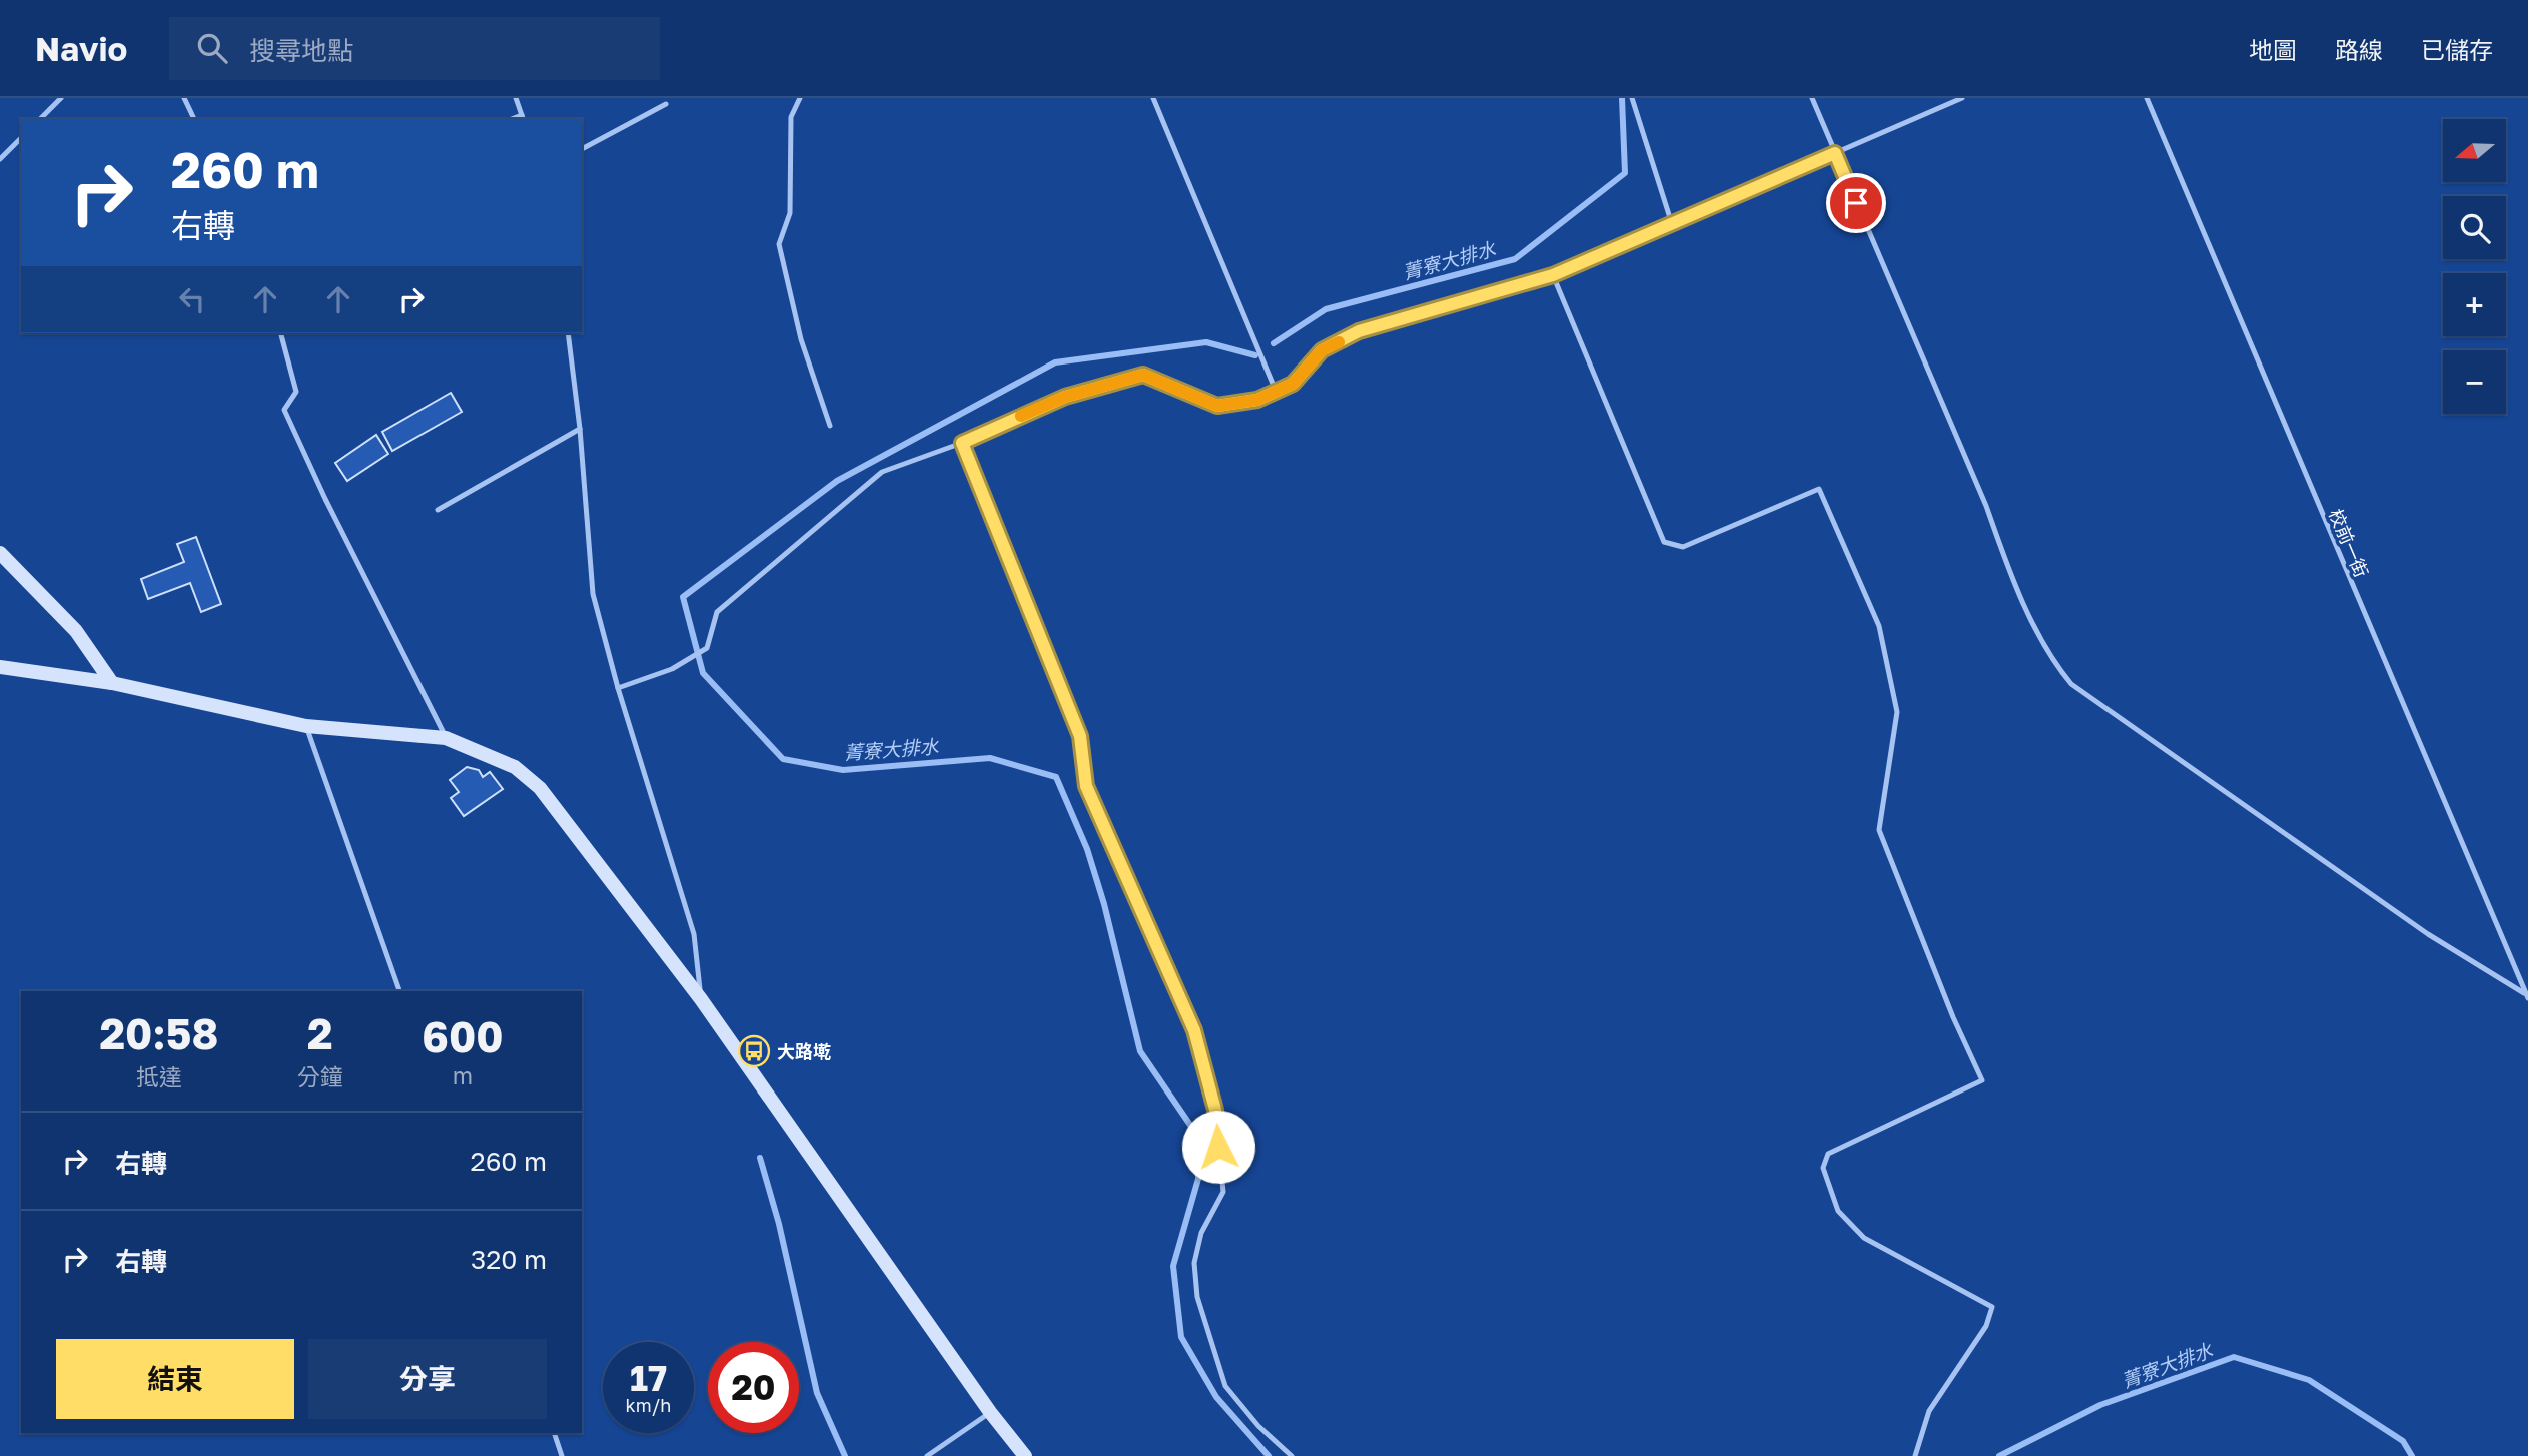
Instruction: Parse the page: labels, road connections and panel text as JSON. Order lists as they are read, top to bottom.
{
  "streets": {
    "lane": ["校前一街"]
  },
  "water": ["菁寮大排水"],
  "places": {
    "bus stop": ["大路墘"]
  },
  "north": "left",
  "page": {
    "header": "Navio",
    "search": "搜尋地點",
    "nav": ["地圖", "路線", "已儲存"],
    "map_buttons": ["+", "−"],
    "turn": ["260 m", "右轉"],
    "eta": [
      "20:58",
      "抵達",
      "2",
      "分鐘",
      "600",
      "m"
    ],
    "list": [
      {
        "name": "右轉",
        "value": "260 m"
      },
      {
        "name": "右轉",
        "value": "320 m"
      }
    ],
    "buttons": ["結束", "分享"],
    "speed": "17 km/h",
    "limit": "20"
  }
}
